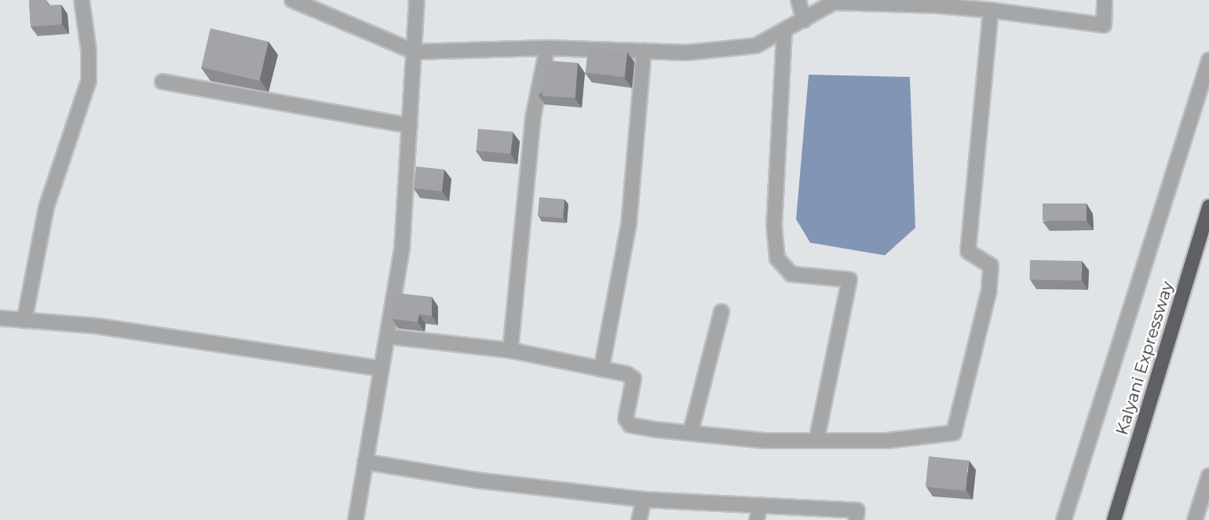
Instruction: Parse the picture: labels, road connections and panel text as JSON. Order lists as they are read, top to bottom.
{
  "streets": {
    "highway": ["Kalyani Expressway"]
  }
}
